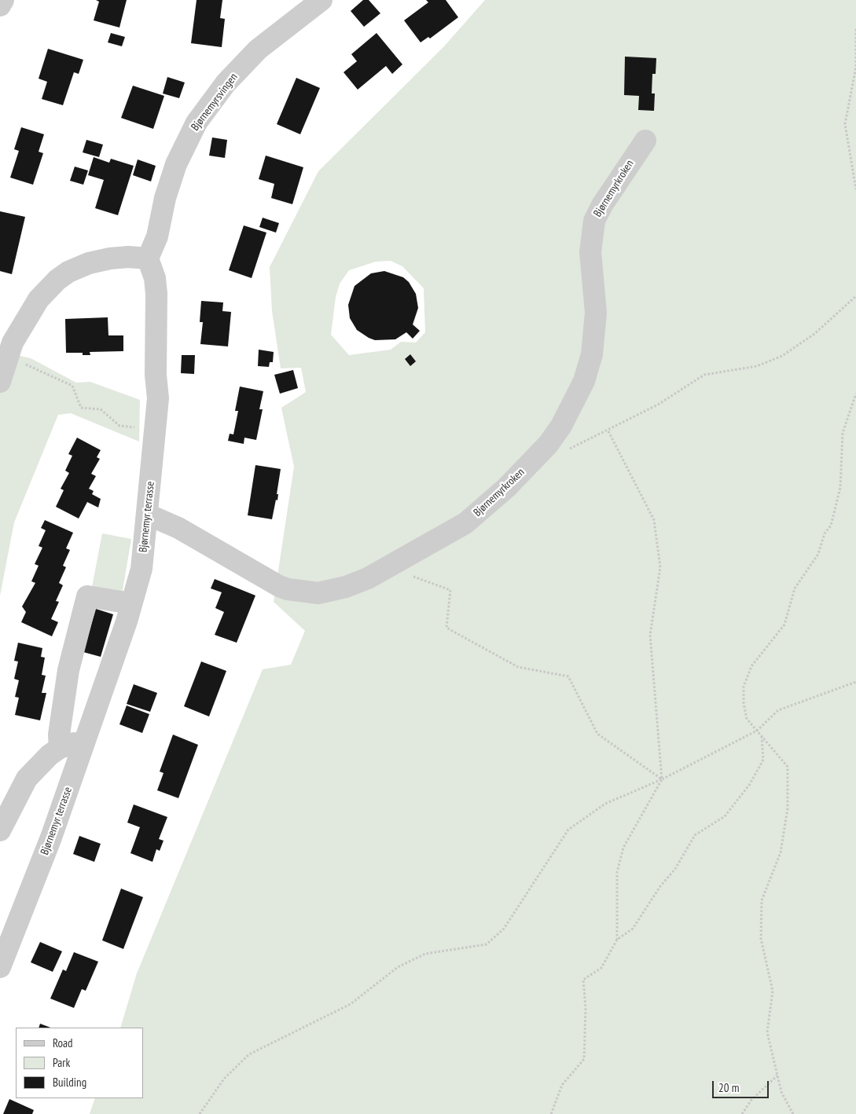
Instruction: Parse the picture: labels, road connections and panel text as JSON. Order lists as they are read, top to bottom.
{
  "streets": {
    "street": ["Bjørnemyrsvingen", "Bjørnemyrkroken", "Bjørnemyr terrasse"]
  },
  "crossings": [
    ["Bjørnemyrsvingen", "Bjørnemyr terrasse"],
    ["Bjørnemyrkroken", "Bjørnemyr terrasse"]
  ],
  "legend": ["Road", "Park", "Building"],
  "scale_bar": "20 m"
}
